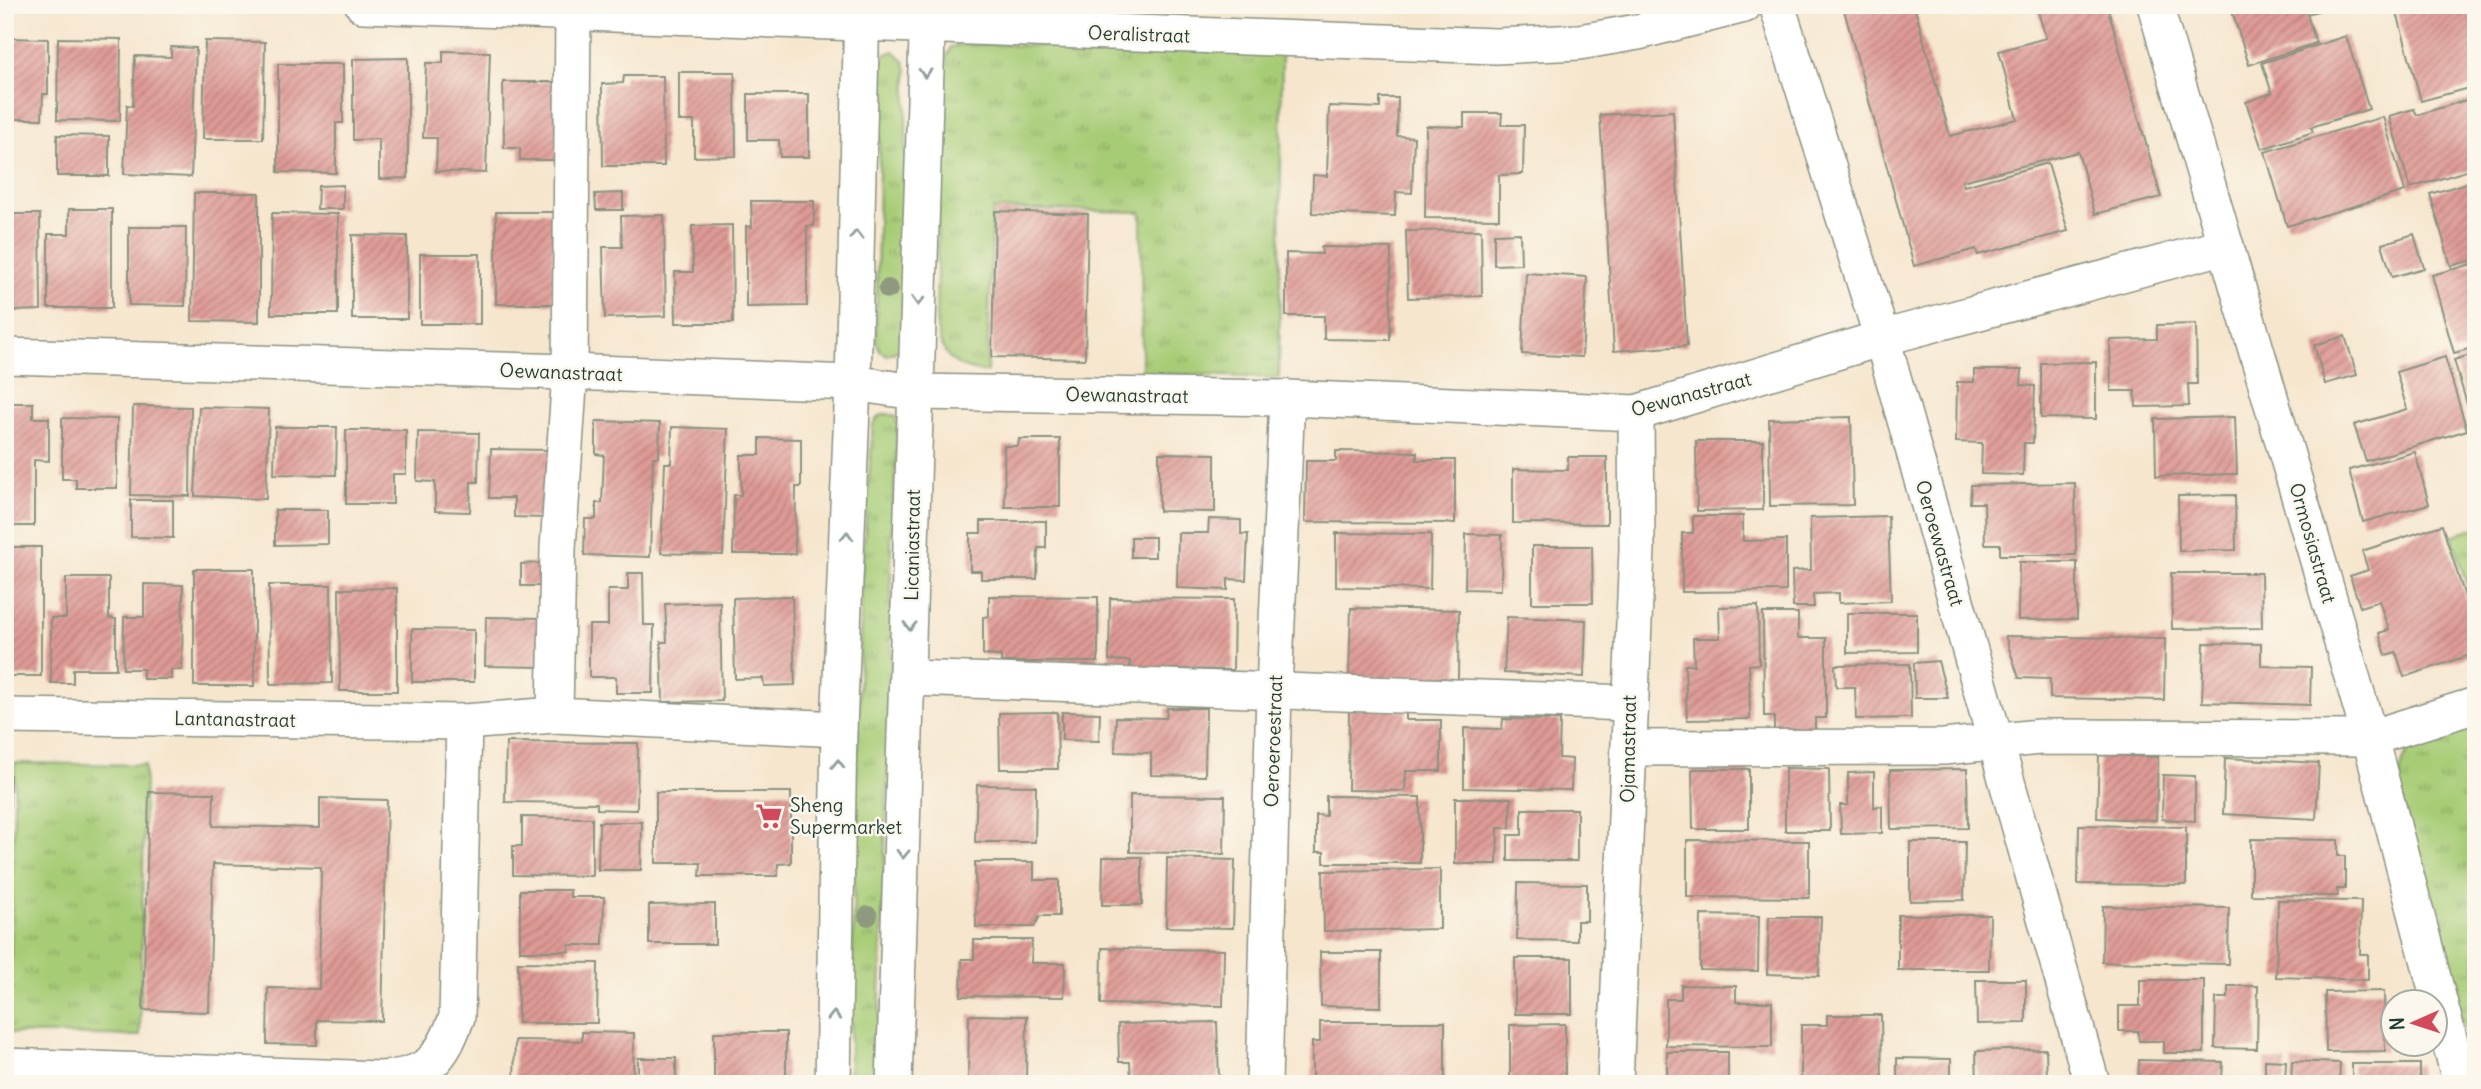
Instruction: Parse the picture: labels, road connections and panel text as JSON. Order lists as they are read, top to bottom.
{
  "streets": {
    "street": [
      "Oeralistraat",
      "Oewanastraat",
      "Oeroewastraat",
      "Ormosiastraat",
      "Licaniastraat",
      "Lantanastraat",
      "Oeroeroestraat",
      "Ojamastraat"
    ]
  },
  "crossings": [
    ["Oeralistraat", "Licaniastraat"],
    ["Oewanastraat", "Oeroewastraat"],
    ["Oewanastraat", "Ormosiastraat"],
    ["Oewanastraat", "Licaniastraat"],
    ["Oewanastraat", "Oeroeroestraat"],
    ["Oewanastraat", "Ojamastraat"]
  ],
  "places": {
    "supermarket": ["Sheng Supermarket"]
  },
  "north": "left"
}
